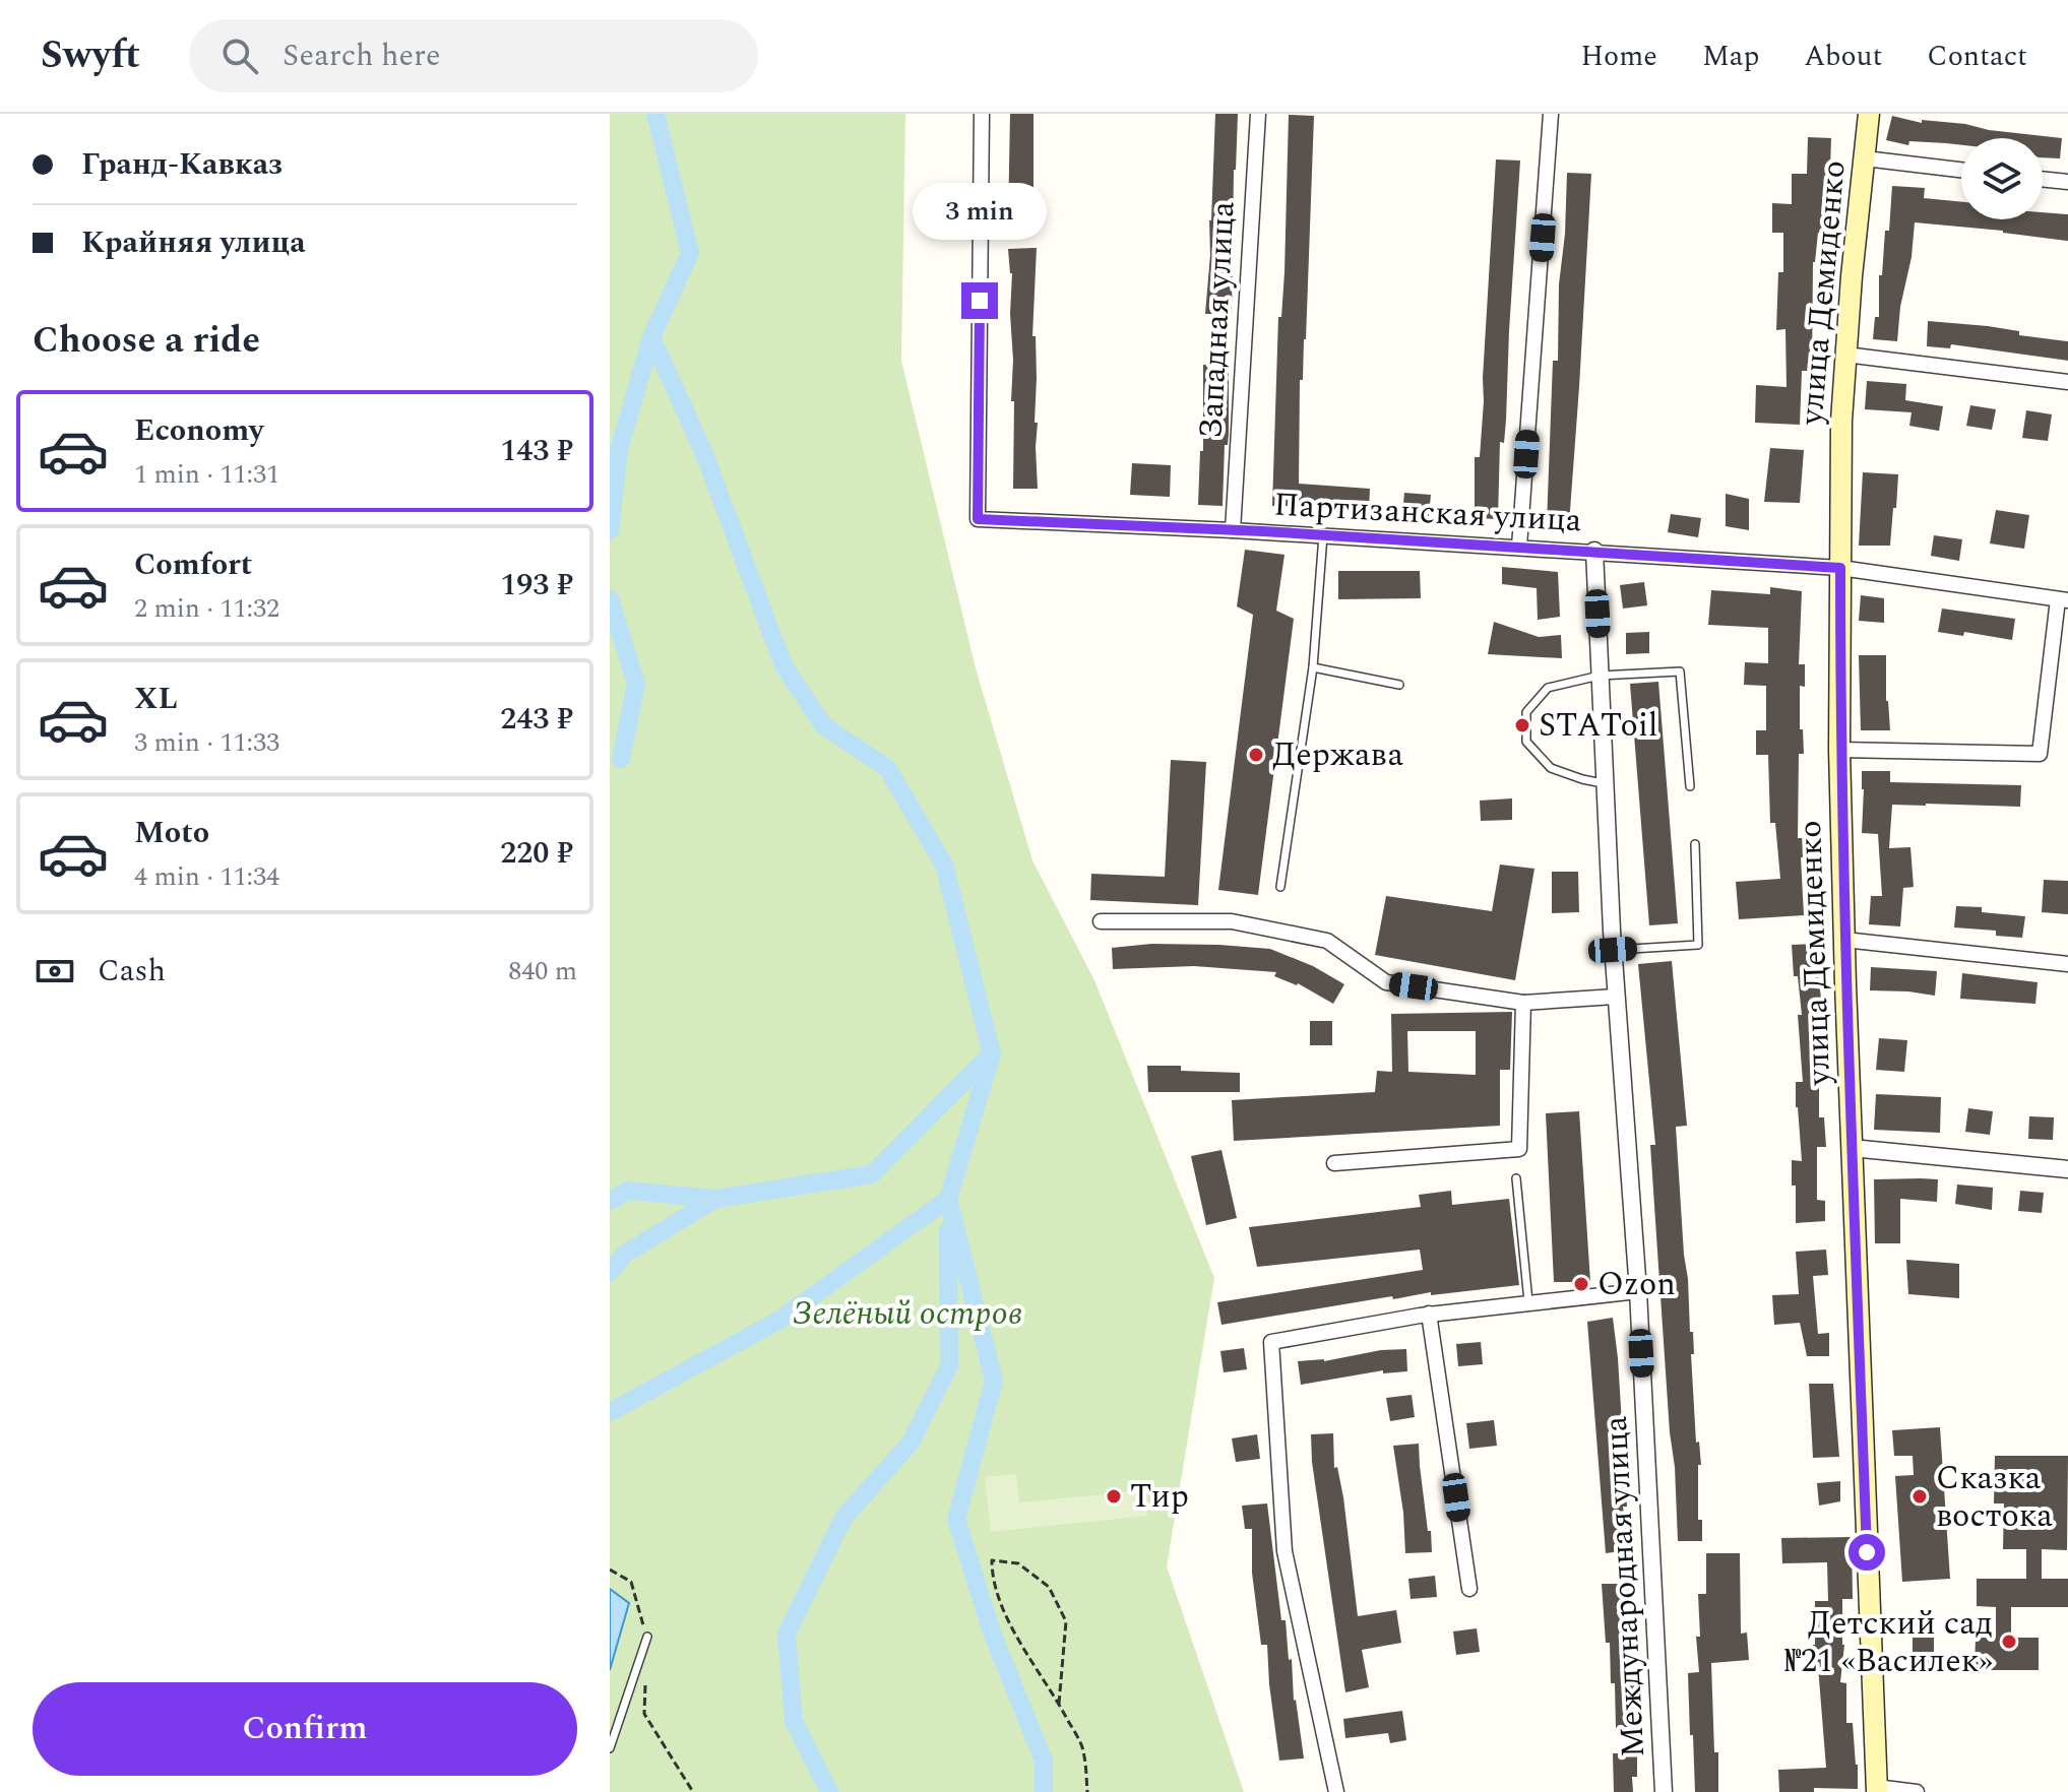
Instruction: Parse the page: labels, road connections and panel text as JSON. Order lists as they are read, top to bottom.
{
  "streets": {
    "main road": ["улица Демиденко"],
    "street": ["Западная улица", "Партизанская улица", "Международная улица"]
  },
  "crossings": [
    ["улица Демиденко", "Партизанская улица"],
    ["Западная улица", "Партизанская улица"],
    ["Партизанская улица", "Международная улица"]
  ],
  "parks": ["Зелёный остров"],
  "places": [
    "STAToil",
    "Держава",
    "Ozon",
    "Тир",
    "Сказка востока",
    "Детский сад №21 «Василек»"
  ],
  "page": {
    "header": "Swyft",
    "search": "Search here",
    "nav": [
      "Home",
      "Map",
      "About",
      "Contact"
    ],
    "banner": ["Гранд-Кавказ", "Крайняя улица"],
    "bubble": "3 min",
    "heading": "Choose a ride",
    "list": [
      {
        "name": "Economy",
        "note": "1 min · 11:31",
        "value": "143 ₽"
      },
      {
        "name": "Comfort",
        "note": "2 min · 11:32",
        "value": "193 ₽"
      },
      {
        "name": "XL",
        "note": "3 min · 11:33",
        "value": "243 ₽"
      },
      {
        "name": "Moto",
        "note": "4 min · 11:34",
        "value": "220 ₽"
      }
    ],
    "pay": ["Cash", "840 m"],
    "buttons": "Confirm"
  }
}
